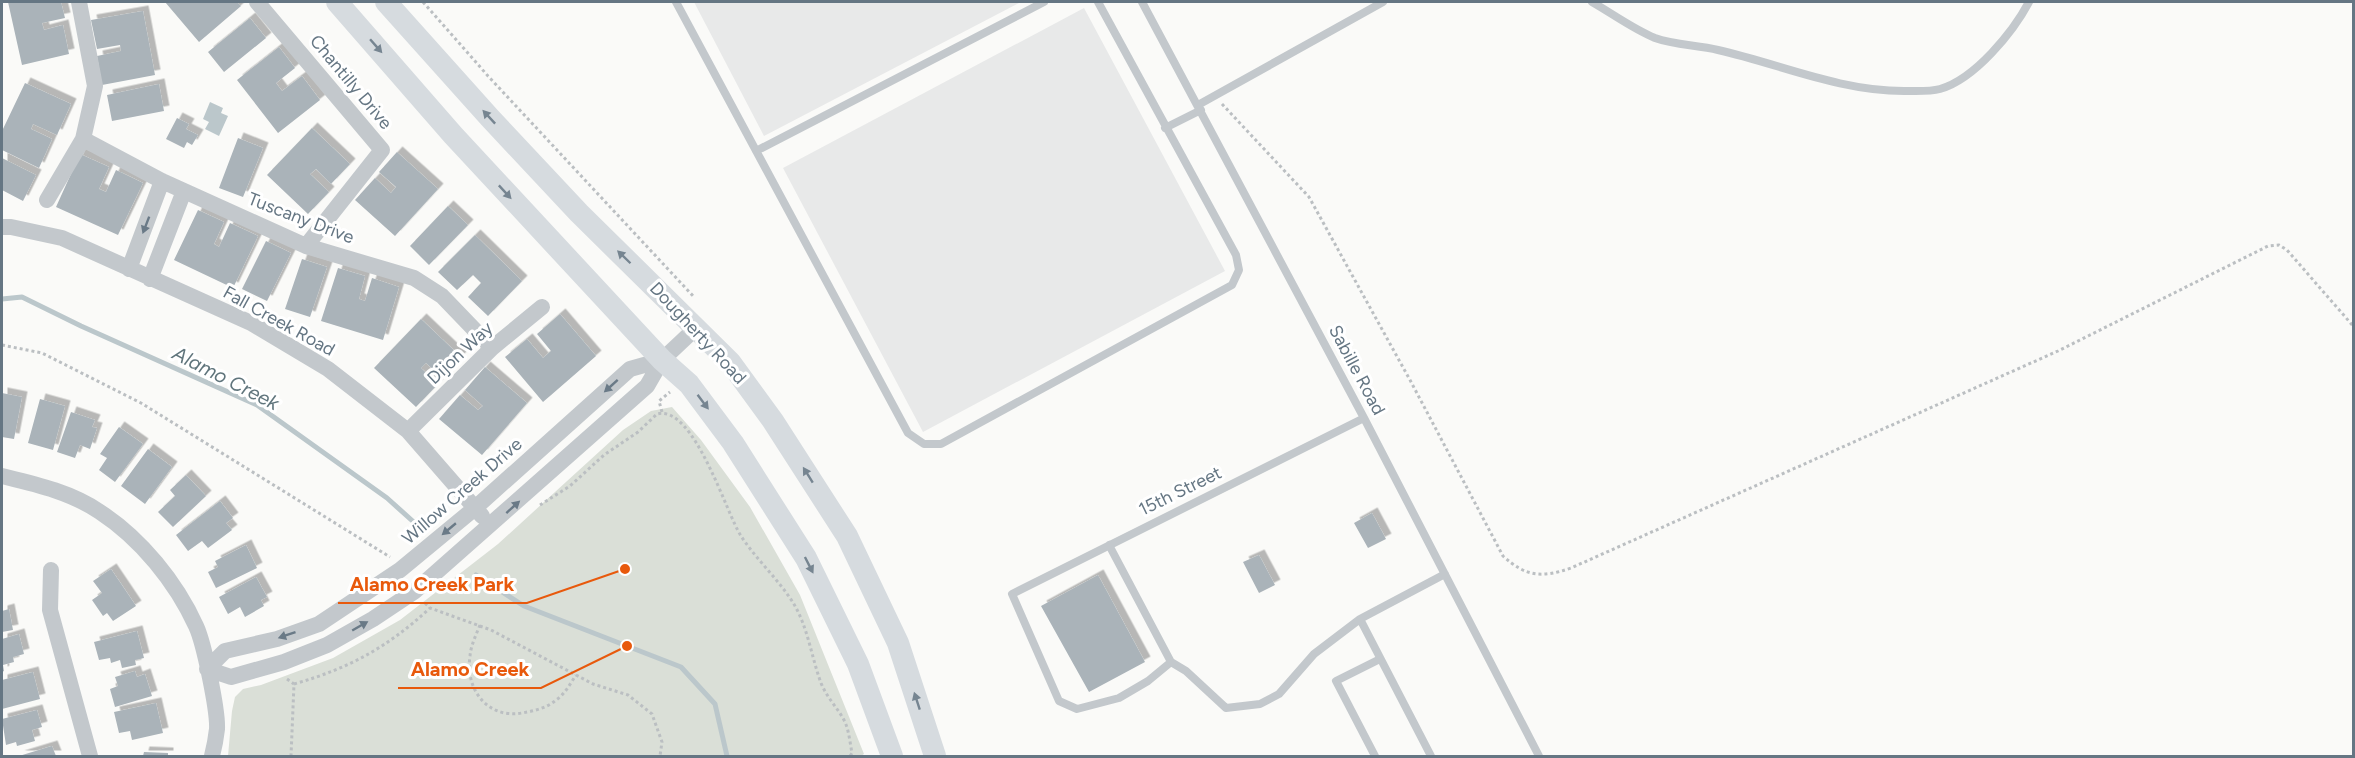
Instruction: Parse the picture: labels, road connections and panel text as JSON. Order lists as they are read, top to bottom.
{
  "streets": {
    "main road": ["Dougherty Road"],
    "street": [
      "Chantilly Drive",
      "Tuscany Drive",
      "Fall Creek Road",
      "Dijon Way",
      "Willow Creek Drive"
    ],
    "lane": ["Sabille Road", "15th Street"]
  },
  "crossings": [
    ["Chantilly Drive", "Tuscany Drive"],
    ["Tuscany Drive", "Dijon Way"],
    ["Fall Creek Road", "Dijon Way"],
    ["Fall Creek Road", "Willow Creek Drive"],
    ["Dougherty Road", "Willow Creek Drive"],
    ["Sabille Road", "15th Street"]
  ],
  "water": ["Alamo Creek"],
  "places": ["Alamo Creek Park", "Alamo Creek"]
}
